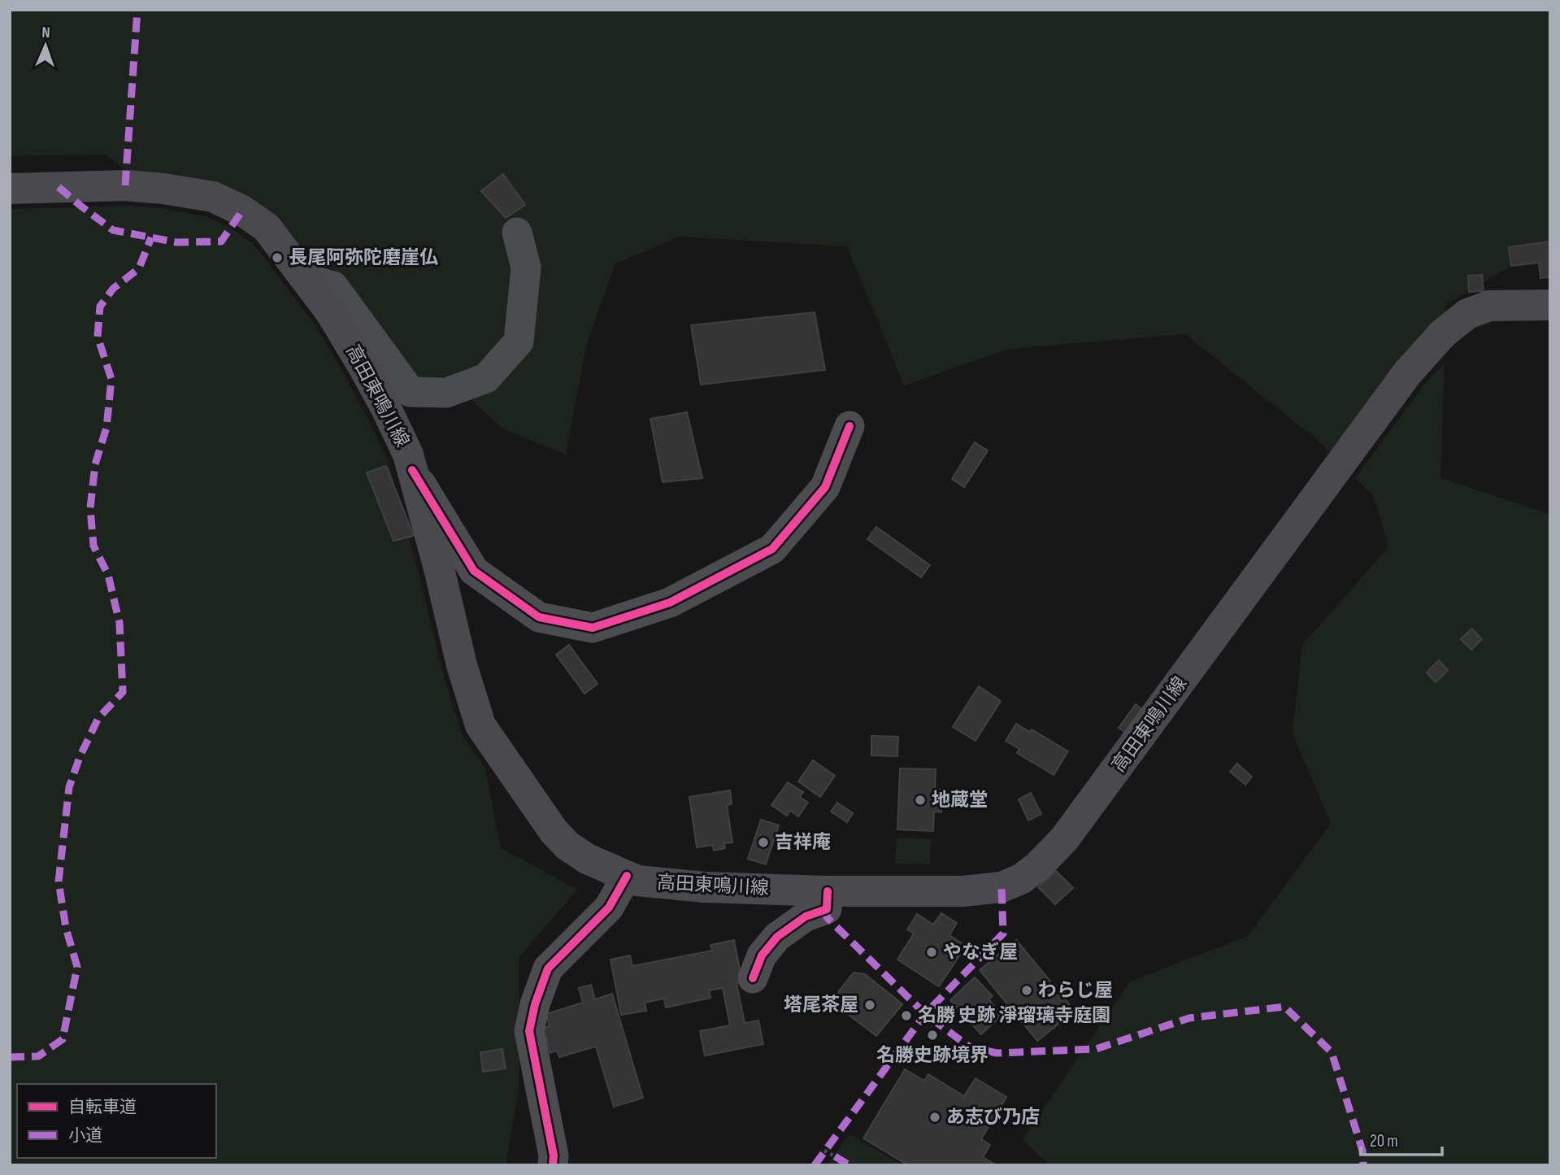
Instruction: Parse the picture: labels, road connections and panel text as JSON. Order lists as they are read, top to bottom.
{
  "streets": {
    "main road": ["高田東鳴川線"]
  },
  "places": [
    "長尾阿弥陀磨崖仏",
    "地蔵堂",
    "吉祥庵",
    "やなぎ屋",
    "わらじ屋",
    "塔尾茶屋",
    "名勝 史跡 淨瑠璃寺庭園",
    "名勝史跡境界",
    "あ志び乃店"
  ],
  "legend": ["自転車道", "小道"],
  "scale_bar": "20 m",
  "north": "top"
}
